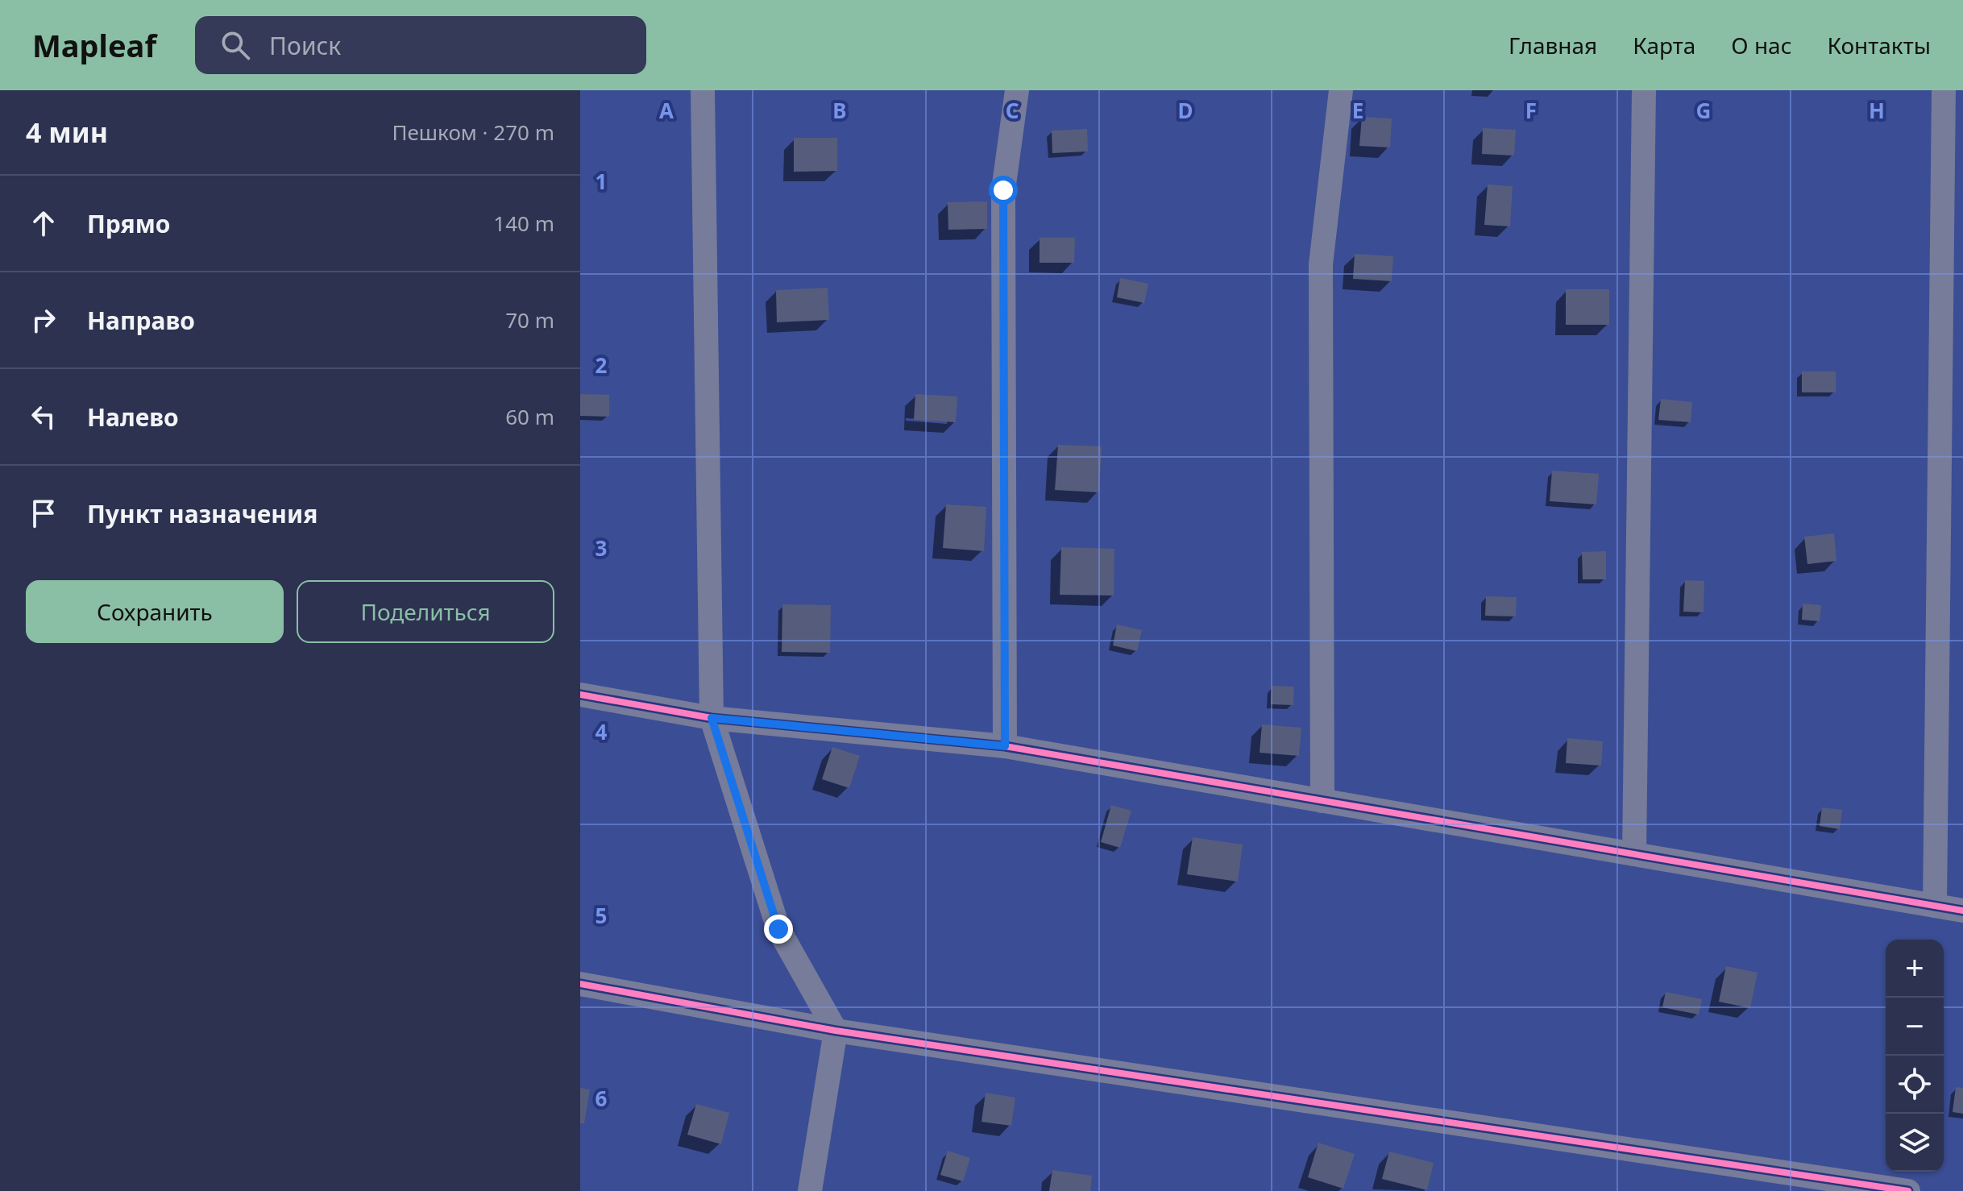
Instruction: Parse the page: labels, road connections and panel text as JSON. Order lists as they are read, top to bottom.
{
  "page": {
    "header": "Mapleaf",
    "search": "Поиск",
    "nav": [
      "Главная",
      "Карта",
      "О нас",
      "Контакты"
    ],
    "heading": ["4 мин", "Пешком · 270 m"],
    "list": [
      ["Прямо", "140 m"],
      ["Направо", "70 m"],
      ["Налево", "60 m"],
      "Пункт назначения"
    ],
    "buttons": ["Сохранить", "Поделиться"],
    "map_buttons": ["+", "−"]
  },
  "grid": {
    "columns": [
      "A",
      "B",
      "C",
      "D",
      "E",
      "F",
      "G",
      "H"
    ],
    "rows": [
      "1",
      "2",
      "3",
      "4",
      "5",
      "6"
    ]
  }
}
